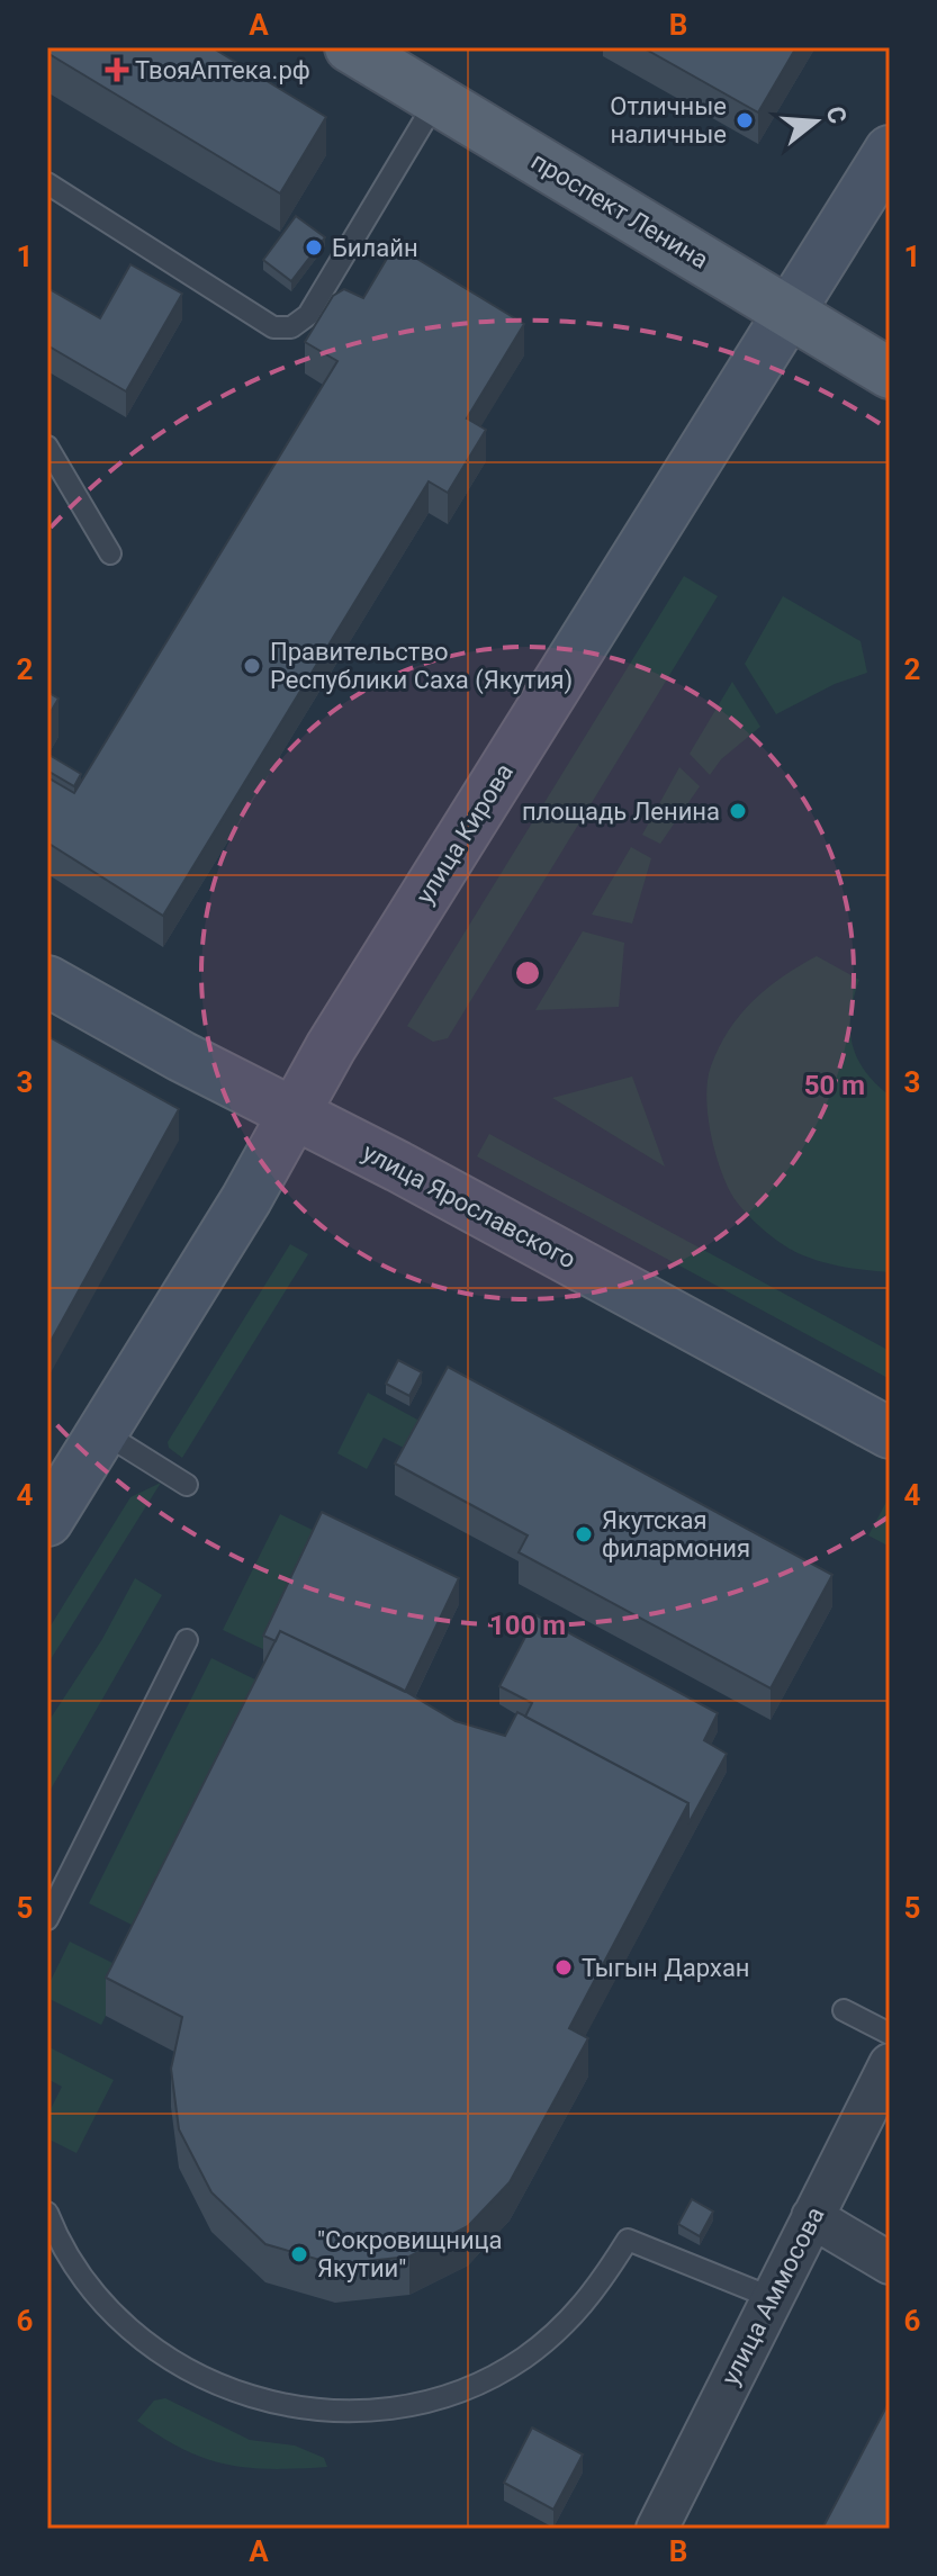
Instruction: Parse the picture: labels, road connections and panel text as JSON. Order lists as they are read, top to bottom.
{
  "streets": {
    "main road": ["проспект Ленина"],
    "street": ["улица Кирова", "улица Ярославского", "улица Аммосова"]
  },
  "crossings": [
    ["проспект Ленина", "улица Кирова"],
    ["улица Кирова", "улица Ярославского"]
  ],
  "places": {
    "health": ["ТвояАптека.рф"],
    "other": [
      "Отличные наличные",
      "Билайн",
      "Правительство Республики Саха (Якутия)",
      "площадь Ленина",
      "Якутская филармония",
      "Тыгын Дархан",
      "\"Сокровищница Якутии\""
    ]
  },
  "north": "right",
  "grid": {
    "columns": ["A", "B"],
    "rows": [
      "1",
      "2",
      "3",
      "4",
      "5",
      "6"
    ]
  },
  "rings": ["50 m", "100 m"]
}
